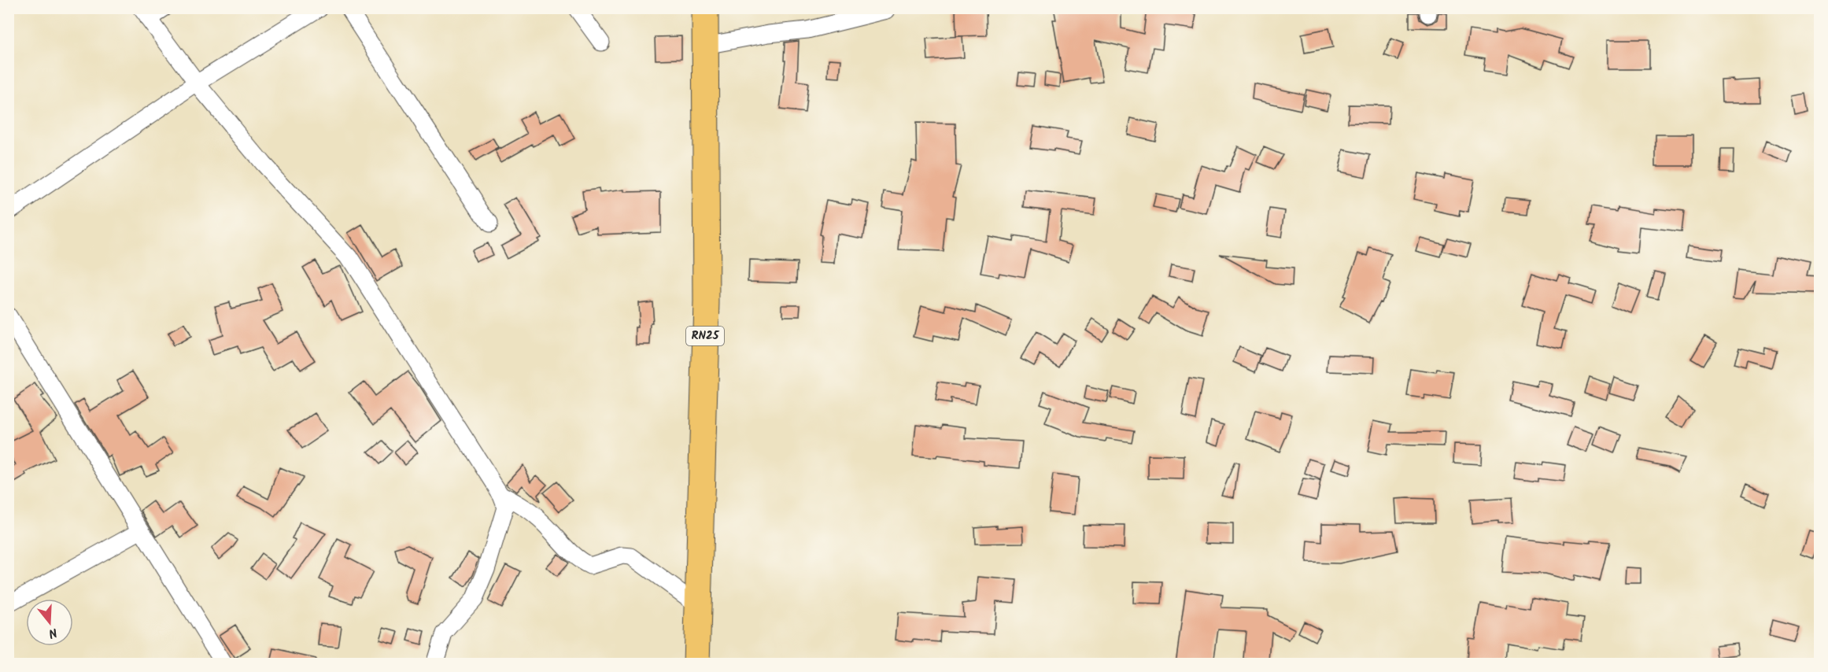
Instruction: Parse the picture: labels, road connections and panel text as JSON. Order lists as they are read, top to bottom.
{
  "streets": {
    "main road": ["RN25"]
  },
  "north": "bottom"
}
